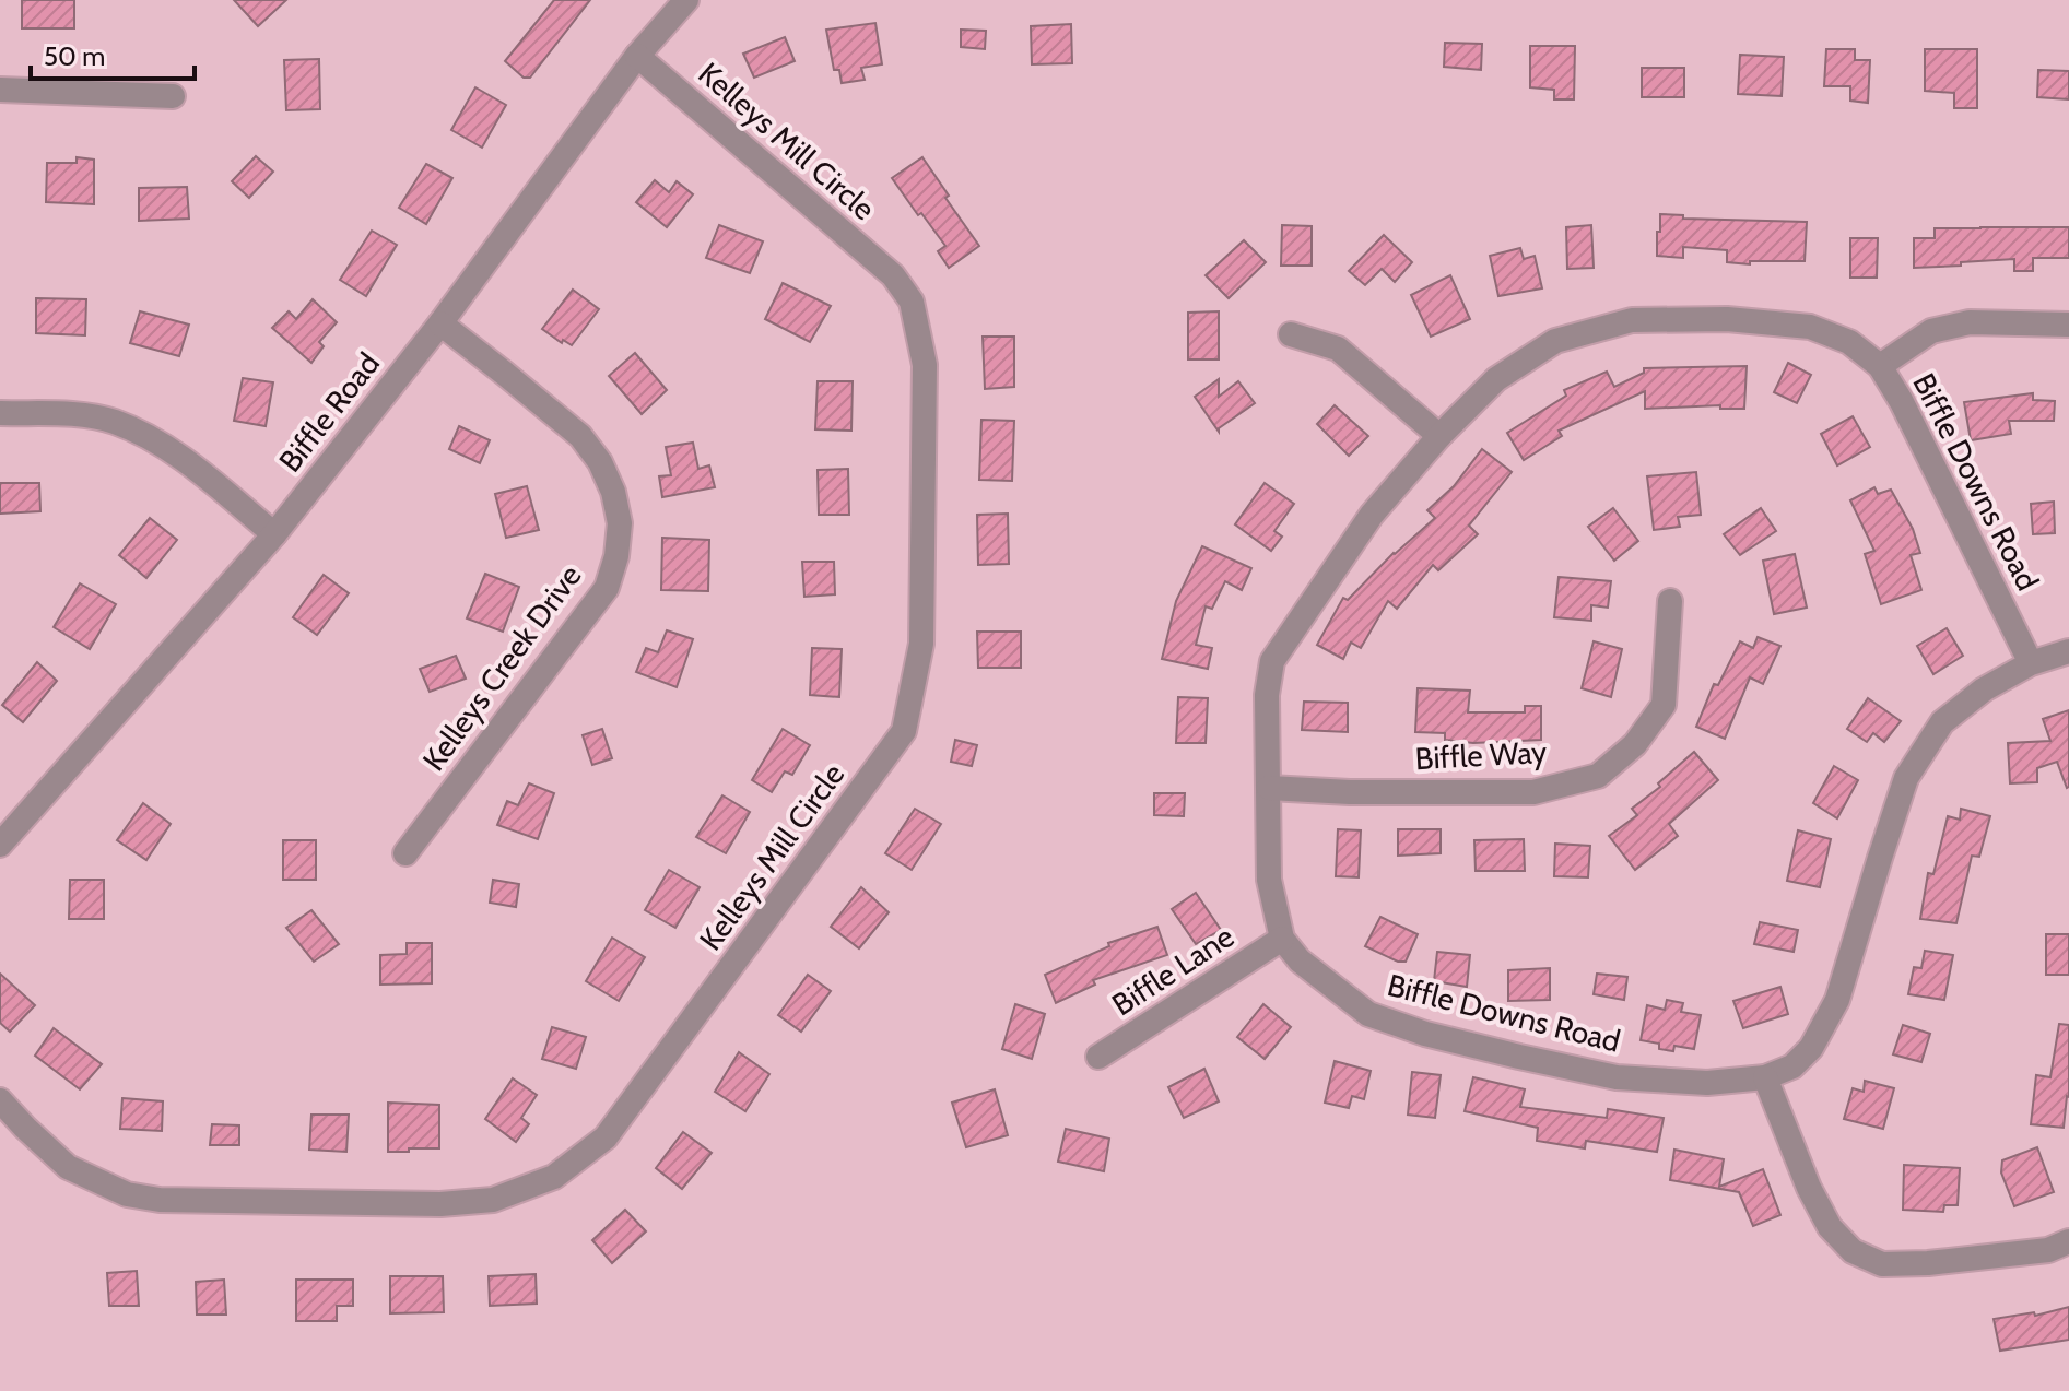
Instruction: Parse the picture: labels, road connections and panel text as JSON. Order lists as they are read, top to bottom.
{
  "streets": {
    "street": [
      "Kelleys Mill Circle",
      "Biffle Road",
      "Biffle Downs Road",
      "Kelleys Creek Drive",
      "Biffle Way",
      "Biffle Lane"
    ]
  },
  "crossings": [
    ["Kelleys Mill Circle", "Biffle Road"],
    ["Biffle Road", "Kelleys Creek Drive"],
    ["Biffle Downs Road", "Biffle Way"],
    ["Biffle Downs Road", "Biffle Lane"]
  ],
  "scale_bar": "50 m"
}
